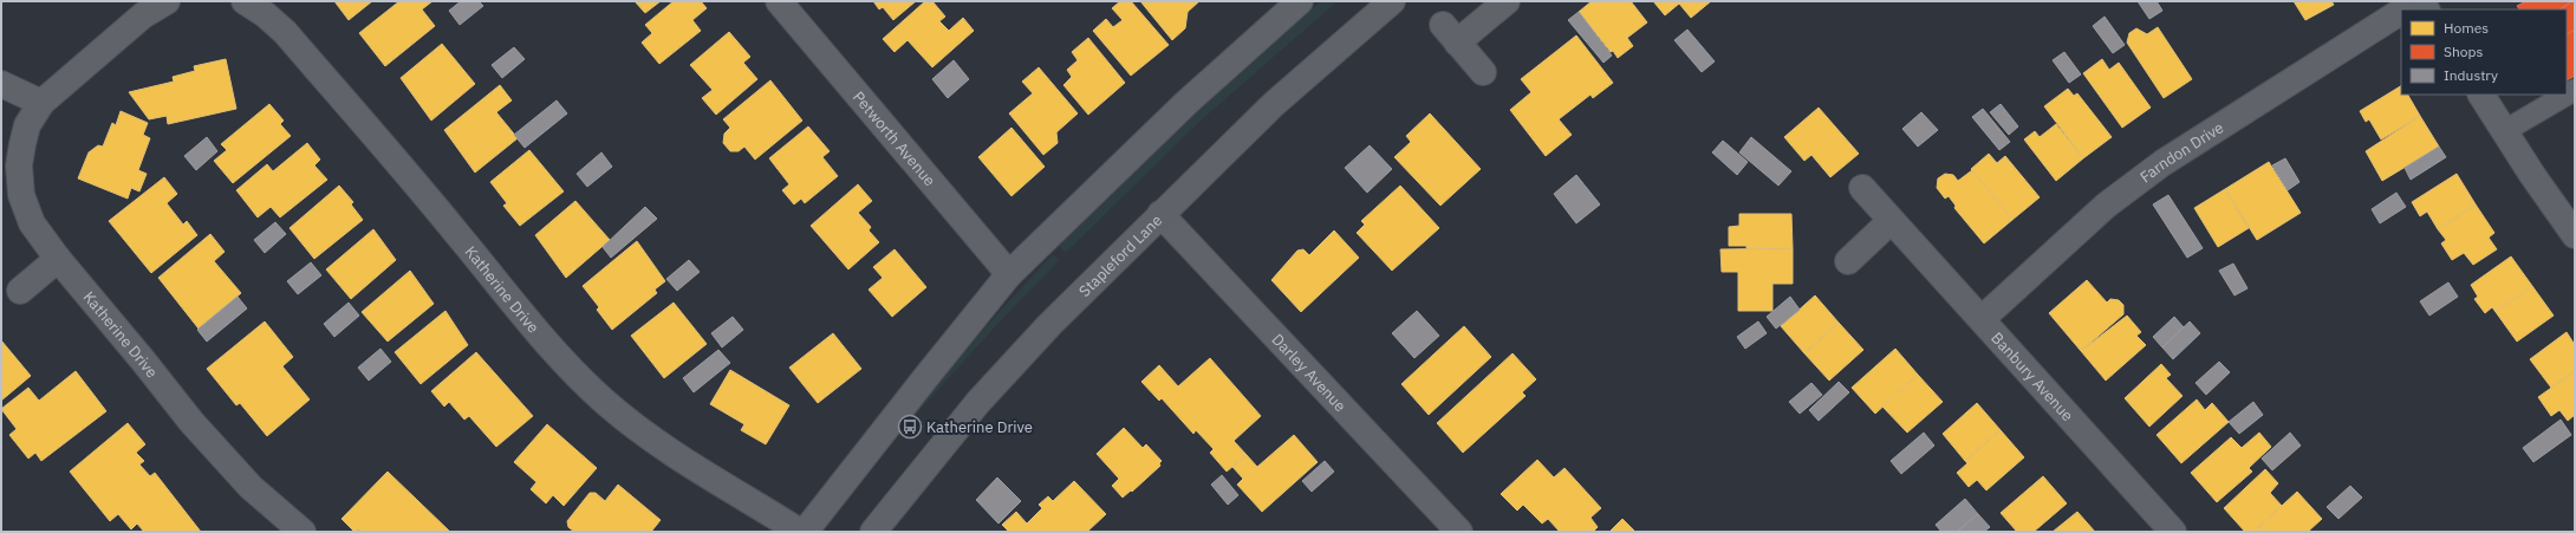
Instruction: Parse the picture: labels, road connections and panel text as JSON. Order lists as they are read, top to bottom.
{
  "streets": {
    "main road": ["Stapleford Lane"],
    "street": [
      "Petworth Avenue",
      "Farndon Drive",
      "Katherine Drive",
      "Darley Avenue",
      "Banbury Avenue"
    ]
  },
  "crossings": [
    ["Farndon Drive", "Banbury Avenue"],
    ["Stapleford Lane", "Darley Avenue"]
  ],
  "places": {
    "bus stop": ["Katherine Drive"]
  },
  "legend": ["Homes", "Shops", "Industry"]
}
